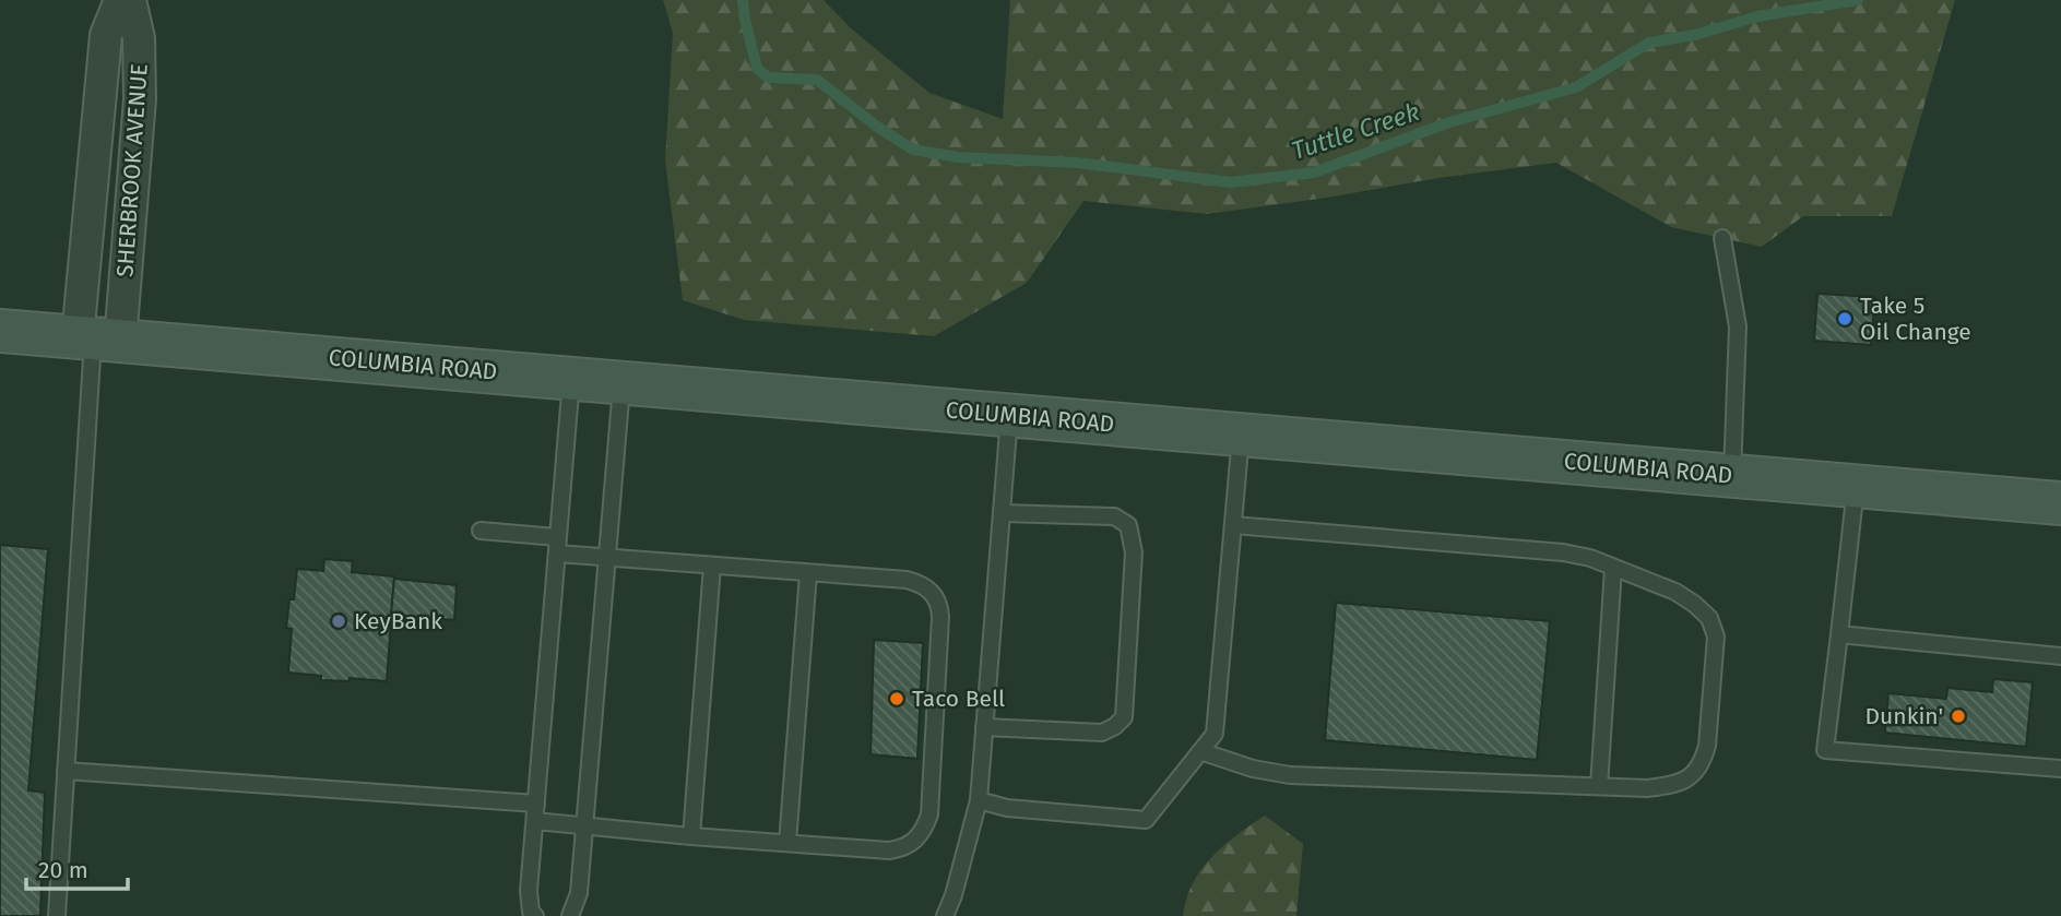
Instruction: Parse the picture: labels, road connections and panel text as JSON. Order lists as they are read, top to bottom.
{
  "streets": {
    "main road": ["COLUMBIA ROAD"],
    "street": ["SHERBROOK AVENUE"]
  },
  "crossings": [
    ["SHERBROOK AVENUE", "COLUMBIA ROAD"]
  ],
  "water": ["Tuttle Creek"],
  "places": [
    "Take 5 Oil Change",
    "KeyBank",
    "Taco Bell",
    "Dunkin'"
  ],
  "scale_bar": "20 m"
}
